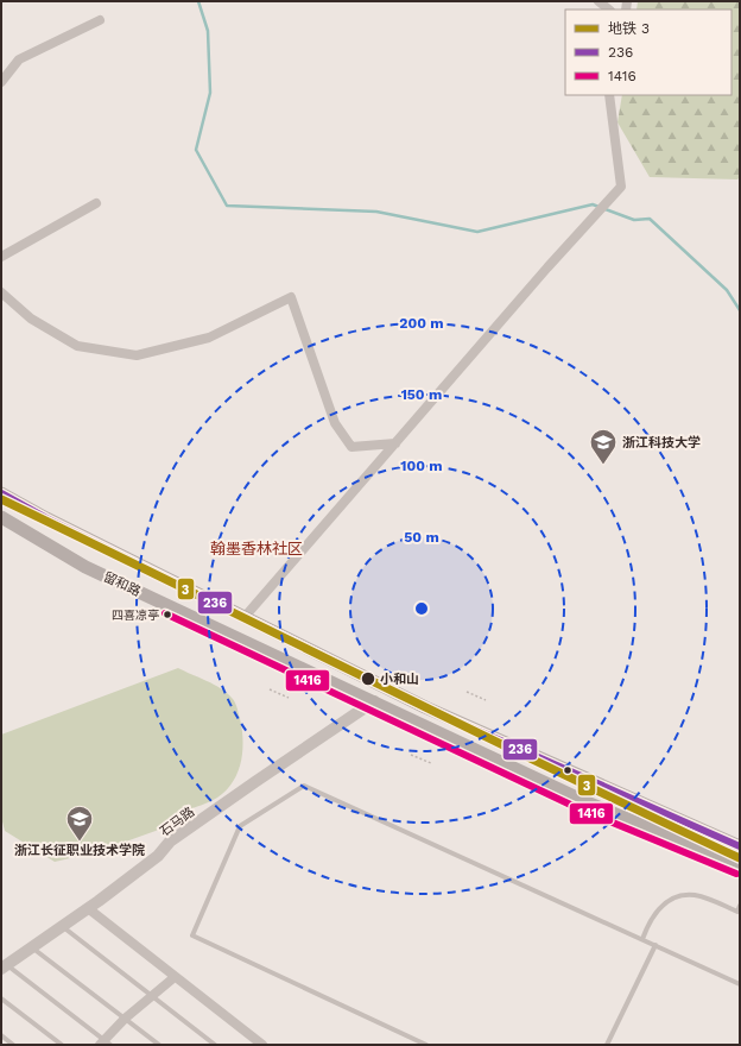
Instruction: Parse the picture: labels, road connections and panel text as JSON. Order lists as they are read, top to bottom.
{
  "streets": {
    "main road": ["留和路"],
    "street": ["石马路"]
  },
  "crossings": [
    ["留和路", "石马路"]
  ],
  "districts": ["翰墨香林社区"],
  "places": {
    "school or university": ["浙江科技大学", "浙江长征职业技术学院"],
    "other": ["四喜凉亭", "小和山"]
  },
  "lines": ["transit line 236", "metro line 3", "transit line 1416"],
  "legend": ["地铁 3", "236", "1416"],
  "rings": [
    "200 m",
    "150 m",
    "100 m",
    "50 m"
  ]
}
